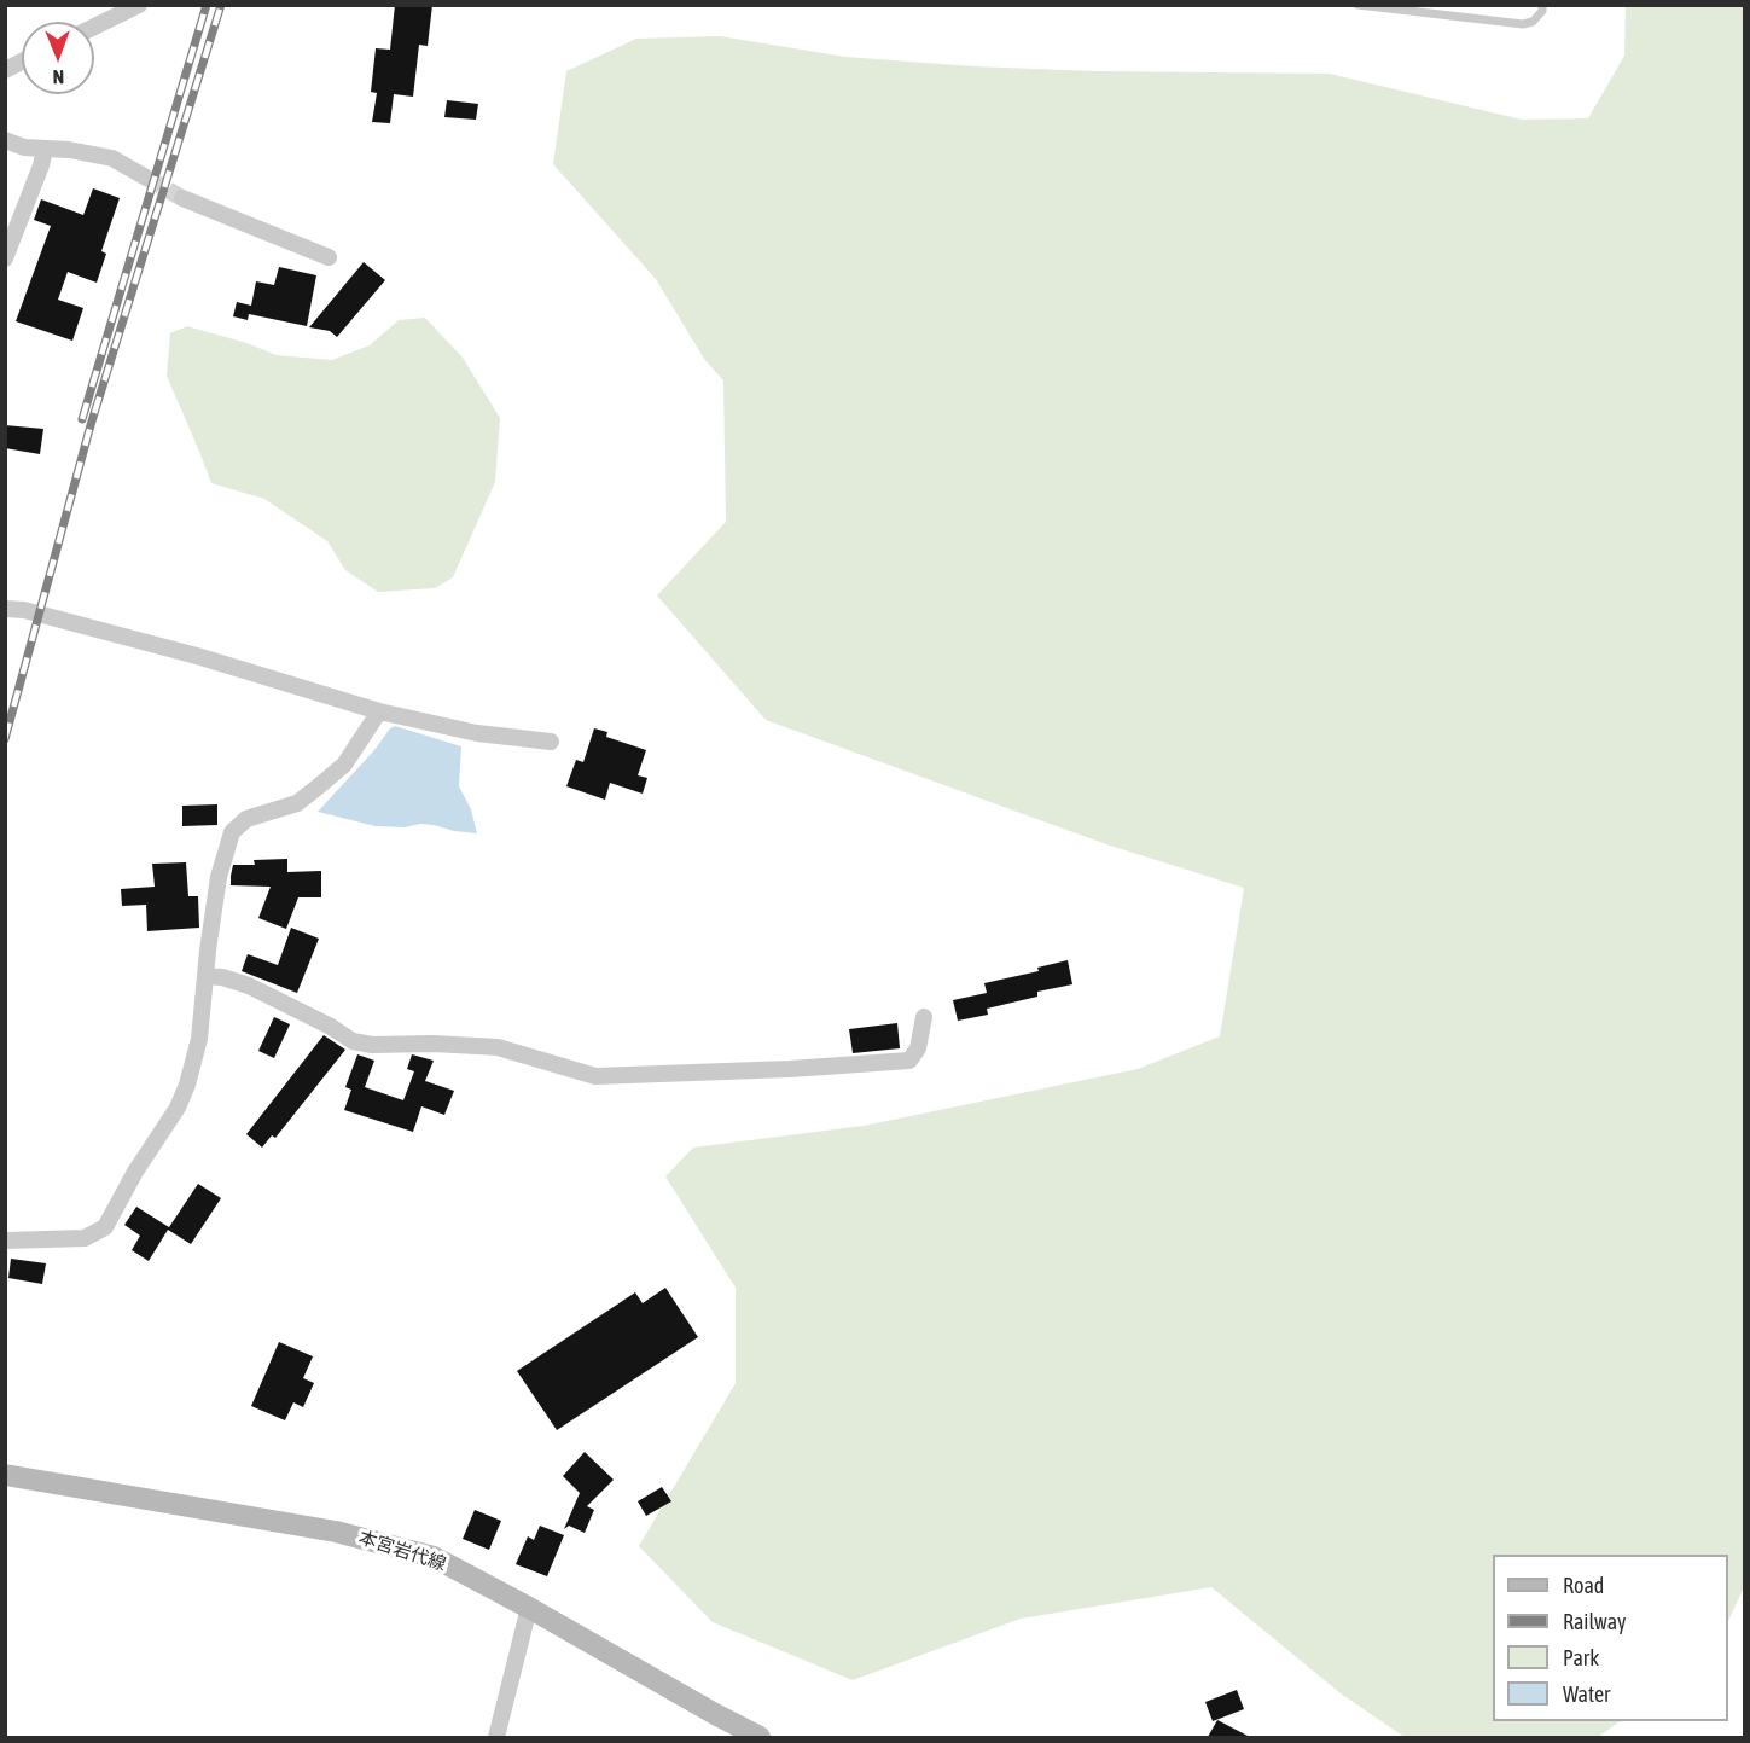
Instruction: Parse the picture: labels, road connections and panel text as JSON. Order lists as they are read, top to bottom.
{
  "streets": {
    "main road": ["本宮岩代線"]
  },
  "legend": [
    "Road",
    "Railway",
    "Park",
    "Water"
  ],
  "north": "bottom"
}
